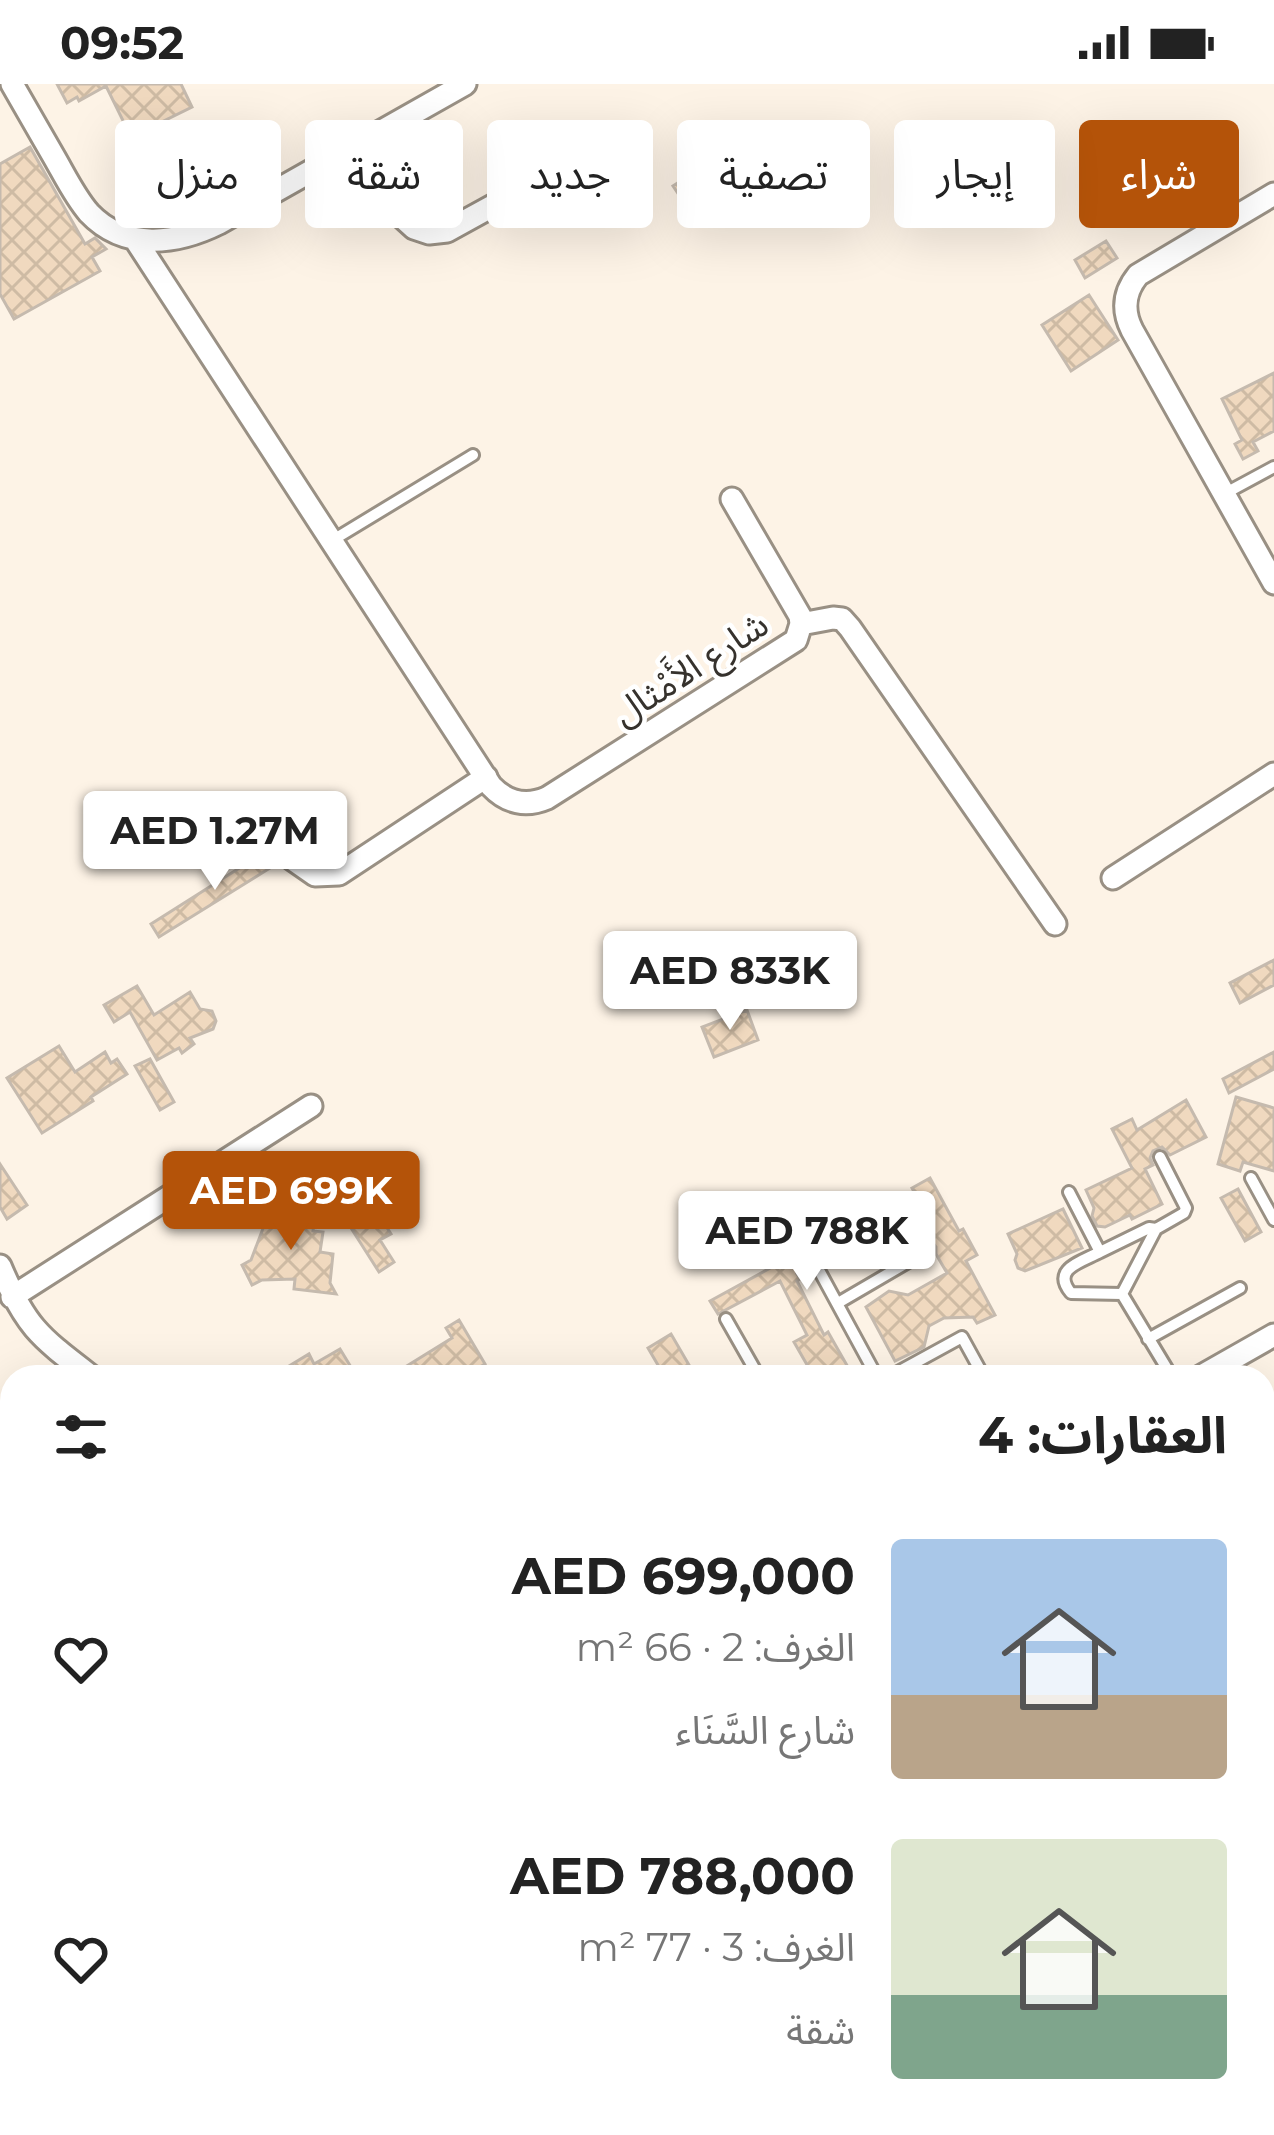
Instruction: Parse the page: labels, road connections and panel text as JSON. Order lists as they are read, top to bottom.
{
  "streets": {
    "street": ["شارع الأَمْثال"]
  },
  "page": {
    "status": "09:52",
    "chip": [
      "شراء",
      "إيجار",
      "تصفية",
      "جديد",
      "شقة",
      "منزل"
    ],
    "price": [
      "AED 1.27M",
      "AED 833K",
      "AED 699K",
      "AED 788K"
    ],
    "heading": "العقارات: 4",
    "list": [
      {
        "name": "AED 699,000",
        "note": "الغرف: 2 · 66 m² · شارع السَّنَاء"
      },
      {
        "name": "AED 788,000",
        "note": "الغرف: 3 · 77 m² · شقة"
      }
    ]
  }
}
